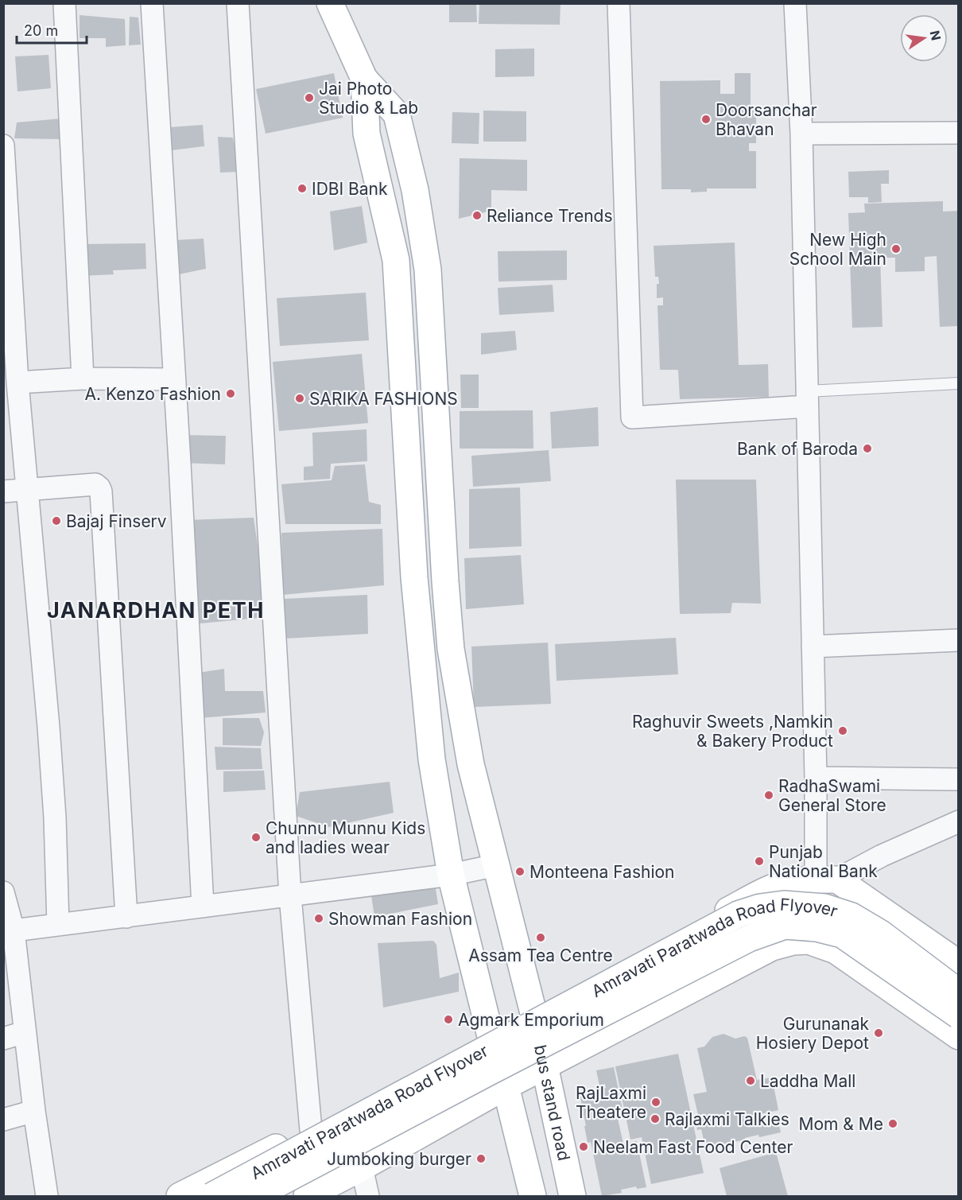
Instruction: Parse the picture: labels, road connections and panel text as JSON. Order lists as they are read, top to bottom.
{
  "streets": {
    "main road": ["Amravati Paratwada Road Flyover", "bus stand road"]
  },
  "districts": ["JANARDHAN PETH"],
  "places": [
    "Jai Photo Studio & Lab",
    "Doorsanchar Bhavan",
    "IDBI Bank",
    "Reliance Trends",
    "New High School Main",
    "A. Kenzo Fashion",
    "SARIKA FASHIONS",
    "Bank of Baroda",
    "Bajaj Finserv",
    "Raghuvir Sweets ,Namkin & Bakery Product",
    "RadhaSwami General Store",
    "Chunnu Munnu Kids and ladies wear",
    "Punjab National Bank",
    "Monteena Fashion",
    "Showman Fashion",
    "Assam Tea Centre",
    "Agmark Emporium",
    "Gurunanak Hosiery Depot",
    "Laddha Mall",
    "RajLaxmi Theatere",
    "Rajlaxmi Talkies",
    "Mom & Me",
    "Neelam Fast Food Center",
    "Jumboking burger"
  ],
  "scale_bar": "20 m",
  "north": "right"
}
